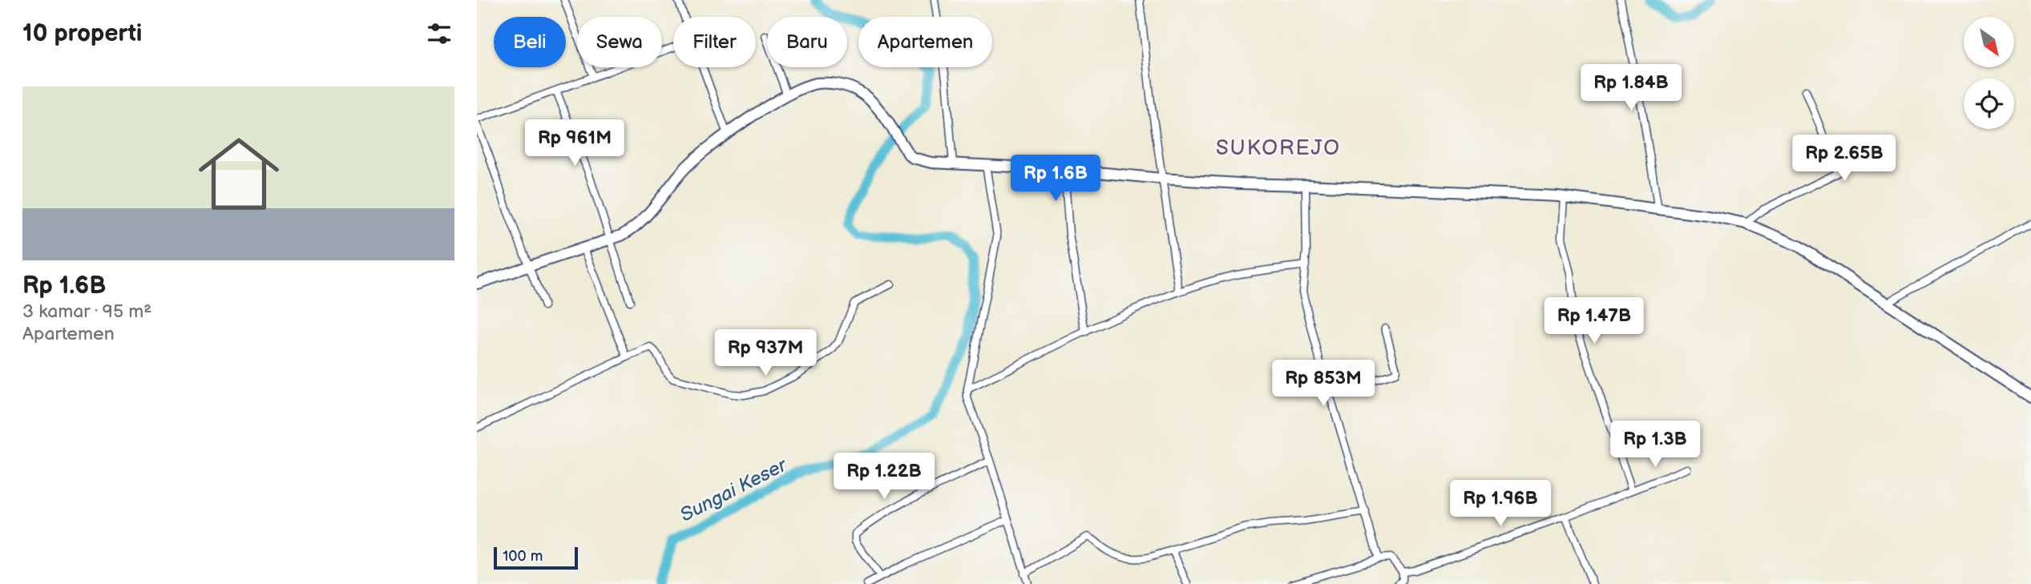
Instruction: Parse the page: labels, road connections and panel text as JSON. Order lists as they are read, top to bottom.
{
  "districts": ["SUKOREJO"],
  "water": ["Sungai Keser"],
  "scale_bar": "100 m",
  "north": "bottom right",
  "page": {
    "heading": "10 properti",
    "chip": [
      "Beli",
      "Sewa",
      "Filter",
      "Baru",
      "Apartemen"
    ],
    "price": [
      "Rp 1.84B",
      "Rp 961M",
      "Rp 2.65B",
      "Rp 1.6B",
      "Rp 1.47B",
      "Rp 937M",
      "Rp 853M",
      "Rp 1.3B",
      "Rp 1.22B",
      "Rp 1.96B"
    ],
    "list": [
      {
        "name": "Rp 1.6B",
        "note": "3 kamar · 95 m² · Apartemen"
      }
    ],
    "scale": "100 m"
  }
}
